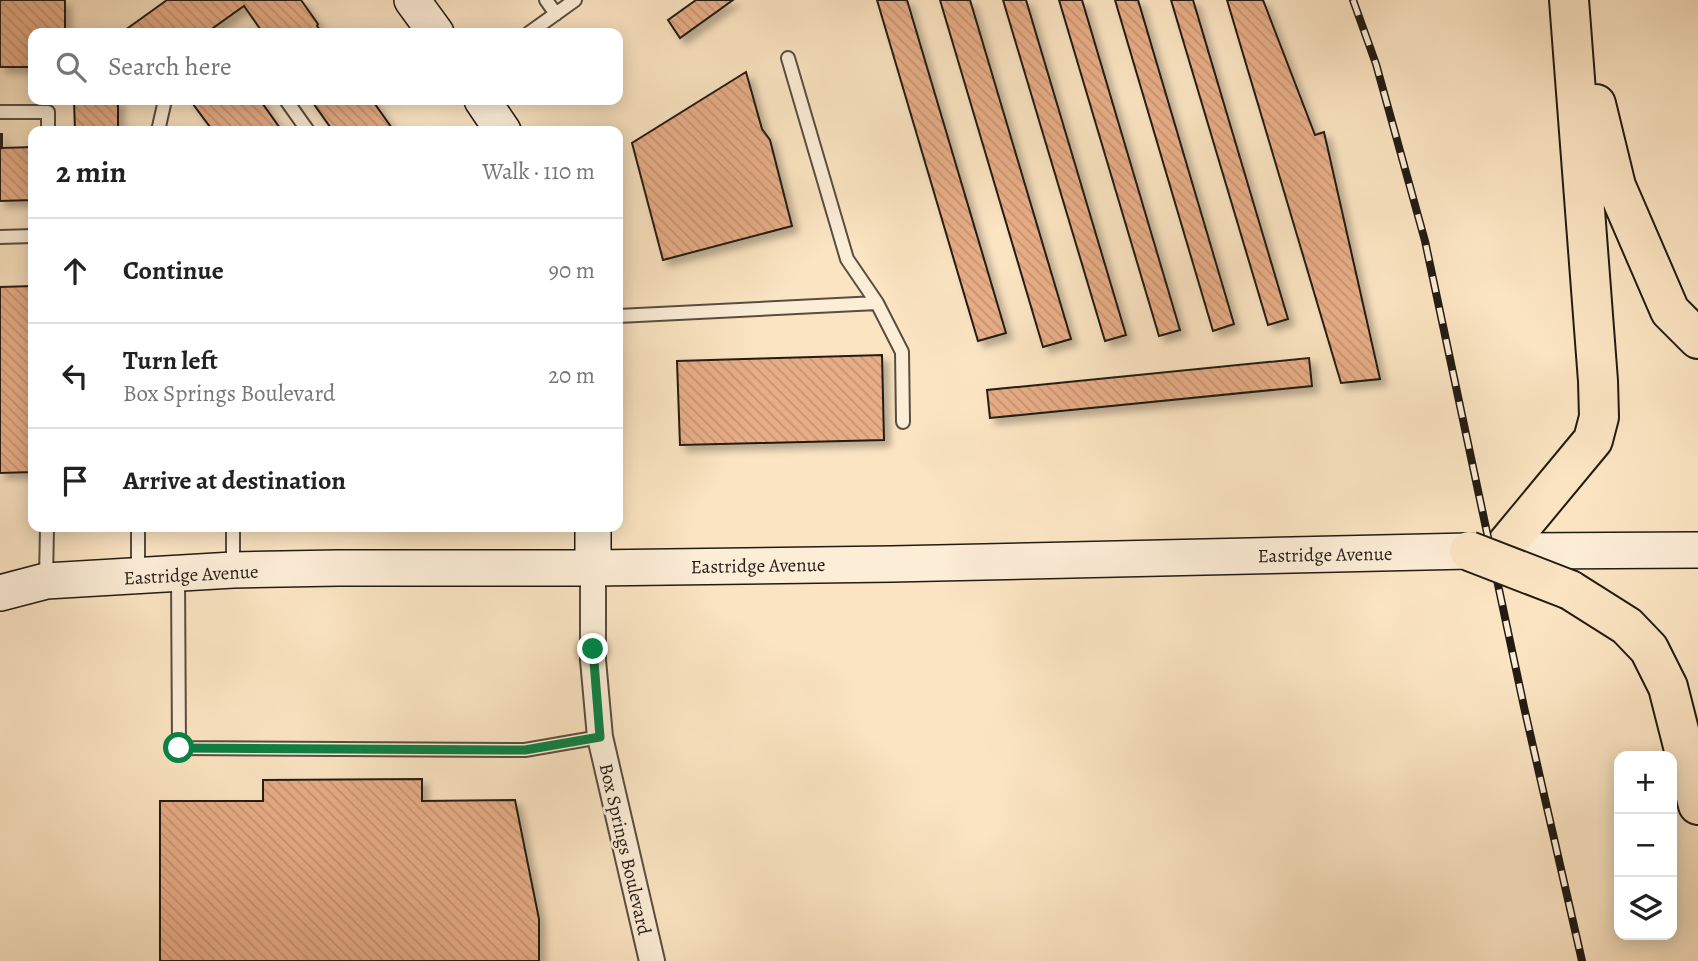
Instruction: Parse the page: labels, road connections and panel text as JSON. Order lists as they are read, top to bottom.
{
  "streets": {
    "main road": ["Eastridge Avenue", "Box Springs Boulevard"]
  },
  "crossings": [
    ["Eastridge Avenue", "Box Springs Boulevard"]
  ],
  "page": {
    "search": "Search here",
    "heading": ["2 min", "Walk · 110 m"],
    "list": [
      ["Continue", "90 m"],
      ["Turn left", "Box Springs Boulevard", "20 m"],
      "Arrive at destination"
    ],
    "map_buttons": ["+", "−"]
  }
}
